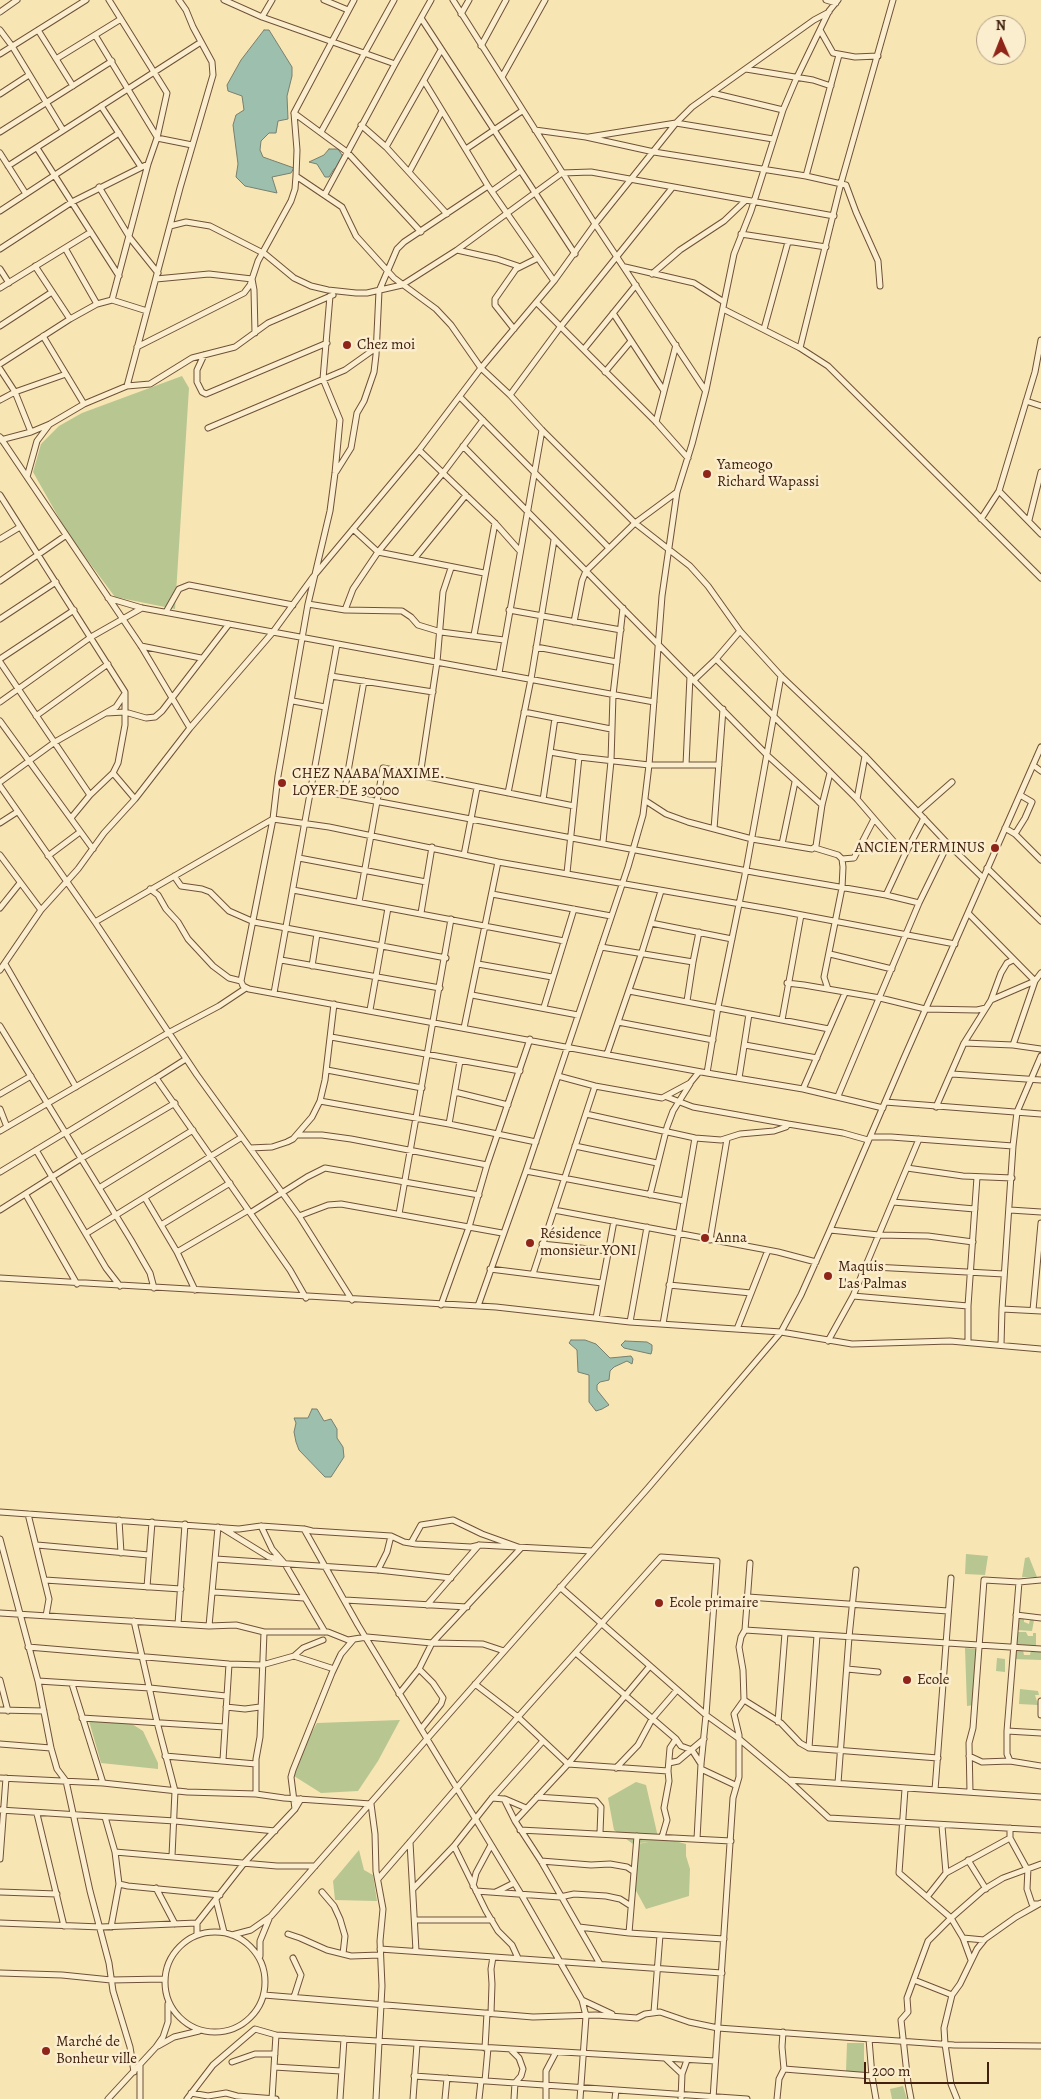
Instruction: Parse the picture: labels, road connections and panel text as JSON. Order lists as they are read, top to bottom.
{
  "places": [
    "Chez moi",
    "Yameogo Richard Wapassi",
    "CHEZ NAABA MAXIME. LOYER DE 30000",
    "ANCIEN TERMINUS",
    "Anna",
    "Résidence monsieur YONI",
    "Maquis L'as Palmas",
    "Ecole primaire",
    "Ecole",
    "Marché de Bonheur ville"
  ],
  "scale_bar": "200 m",
  "north": "top"
}
